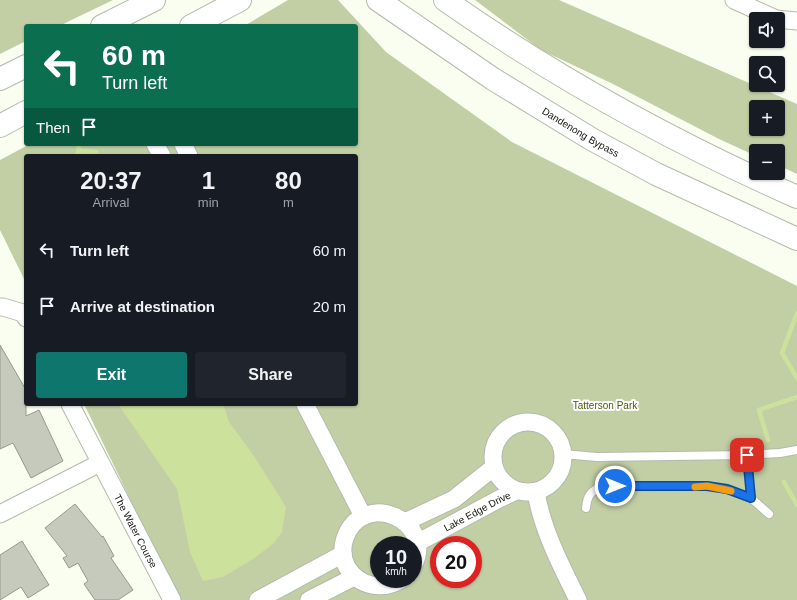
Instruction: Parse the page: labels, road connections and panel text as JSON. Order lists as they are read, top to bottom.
{
  "streets": {
    "main road": ["Dandenong Bypass"],
    "street": ["Lake Edge Drive", "The Water Course"]
  },
  "parks": ["Tatterson Park"],
  "page": {
    "map_buttons": ["+", "−"],
    "turn": ["60 m", "Turn left"],
    "then": "Then",
    "eta": [
      "20:37",
      "Arrival",
      "1",
      "min",
      "80",
      "m"
    ],
    "list": [
      {
        "name": "Turn left",
        "value": "60 m"
      },
      {
        "name": "Arrive at destination",
        "value": "20 m"
      }
    ],
    "buttons": ["Exit", "Share"],
    "speed": "10 km/h",
    "limit": "20"
  }
}
